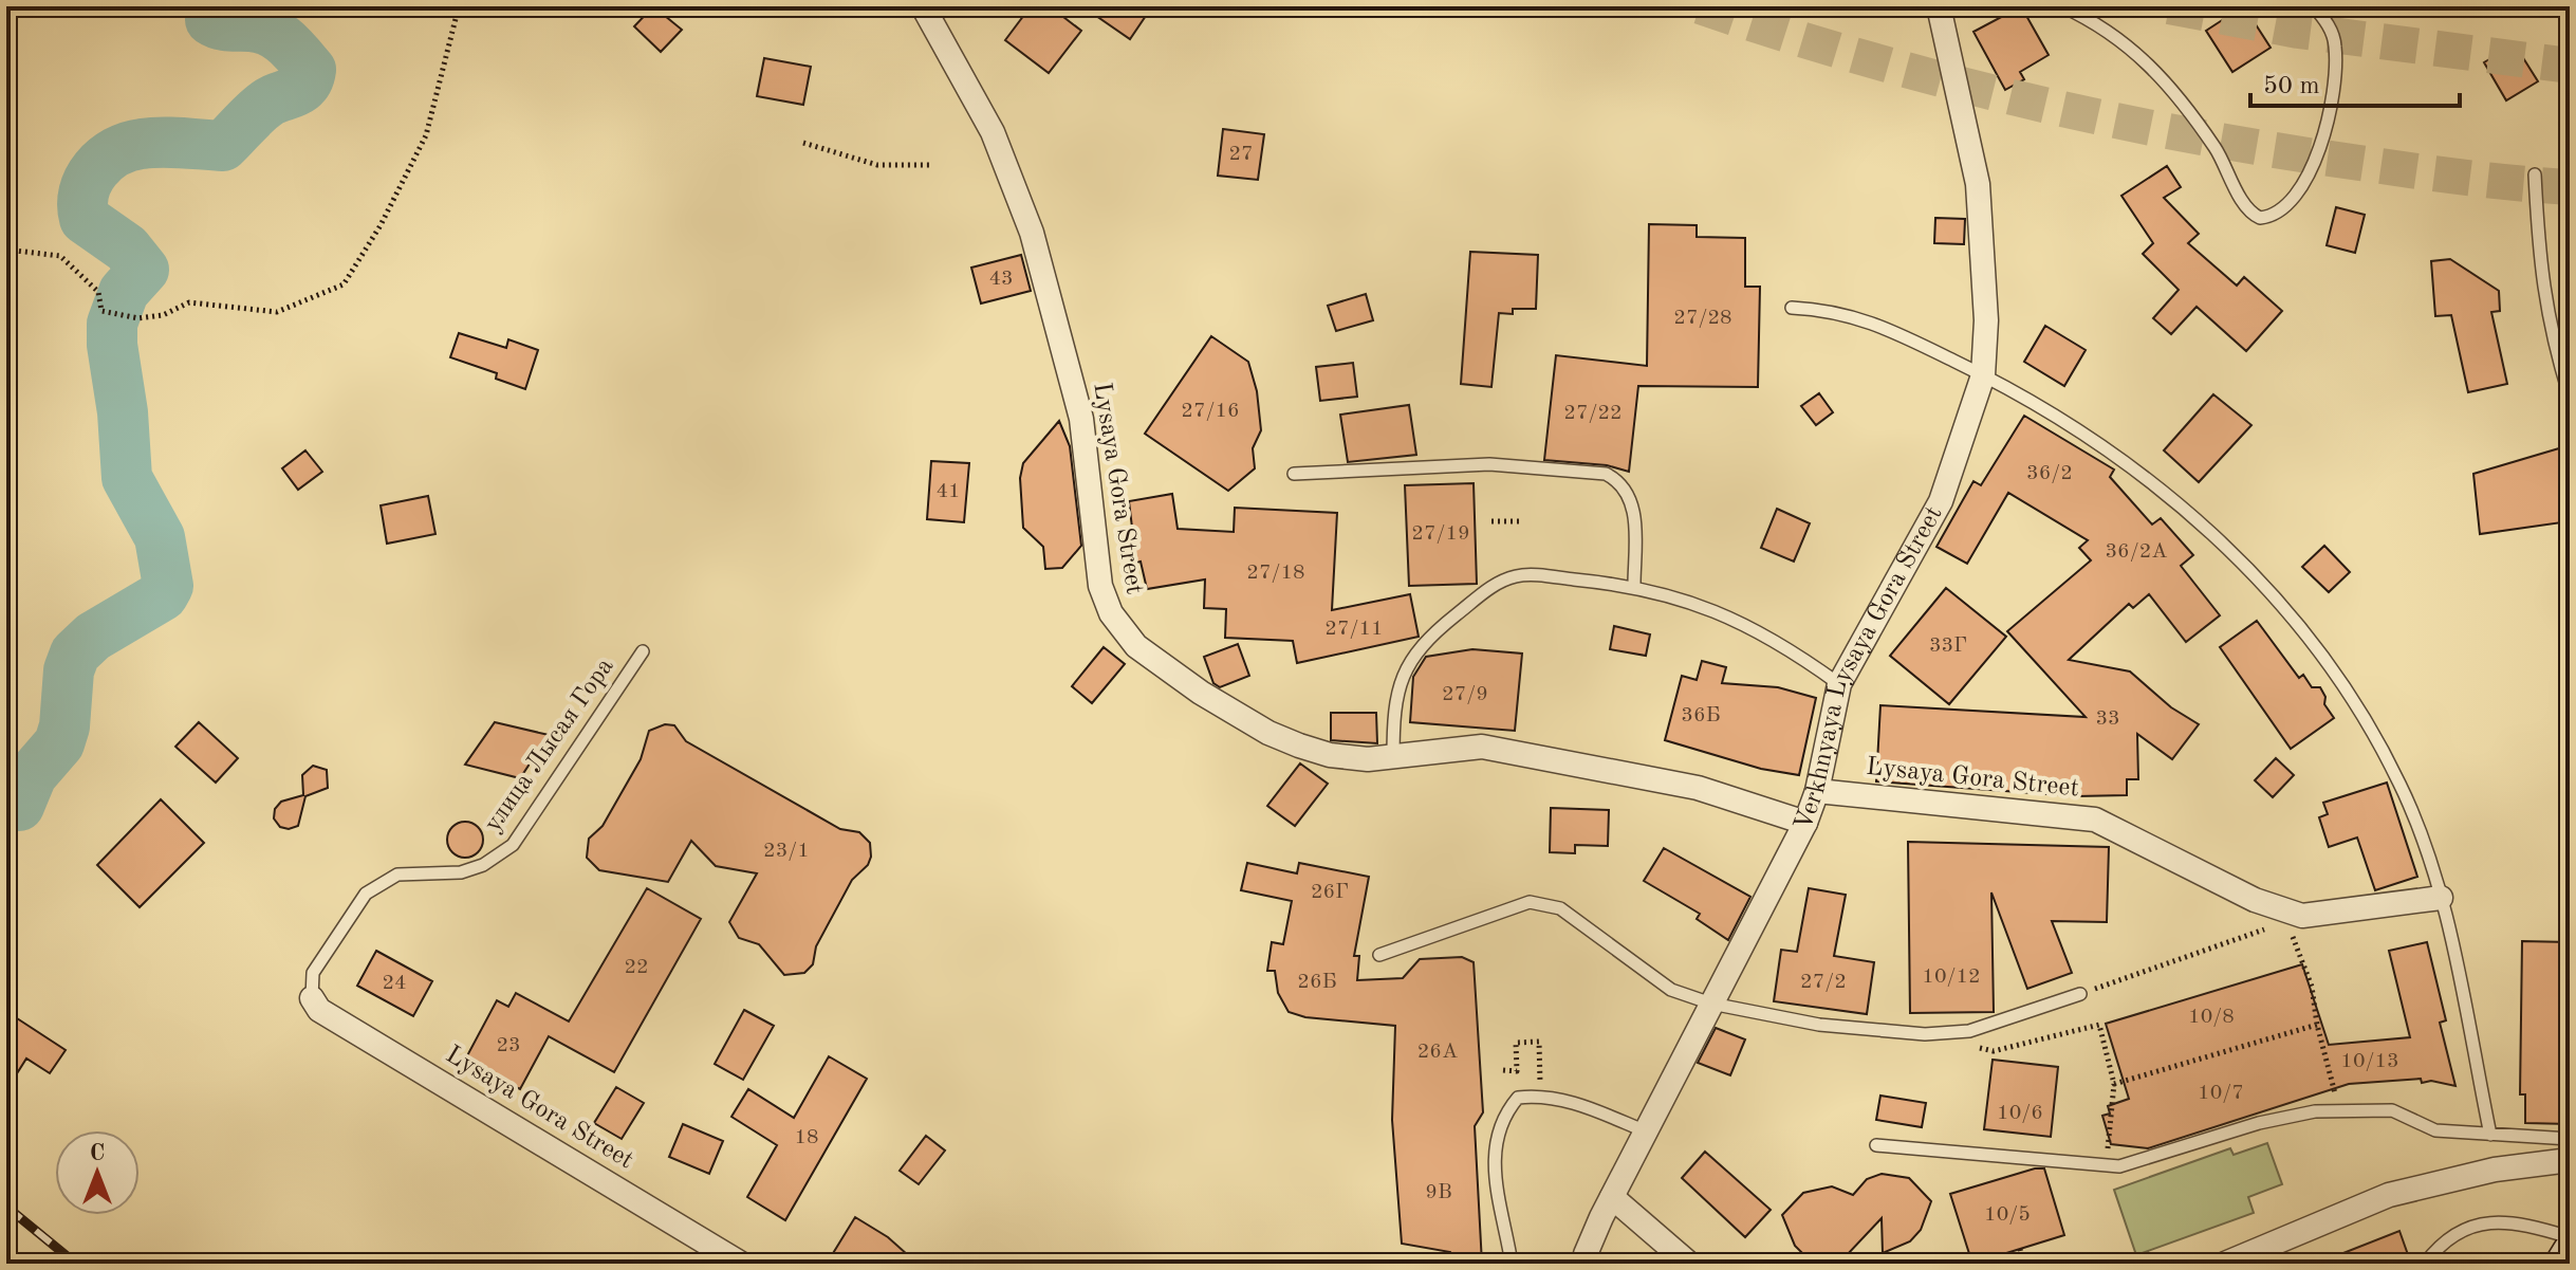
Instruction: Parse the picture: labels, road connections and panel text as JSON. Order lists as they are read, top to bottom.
{
  "streets": {
    "street": ["Lysaya Gora Street", "Verkhnyaya Lysaya Gora Street"],
    "lane": ["улица Лысая Гора"]
  },
  "crossings": [
    ["Lysaya Gora Street", "Verkhnyaya Lysaya Gora Street"],
    ["Lysaya Gora Street", "улица Лысая Гора"]
  ],
  "house_numbers": [
    "27",
    "43",
    "27/28",
    "27/16",
    "27/22",
    "36/2",
    "41",
    "27/19",
    "36/2А",
    "27/18",
    "27/11",
    "33Г",
    "27/9",
    "36Б",
    "33",
    "23/1",
    "26Г",
    "22",
    "10/12",
    "26Б",
    "27/2",
    "24",
    "10/8",
    "23",
    "26А",
    "10/13",
    "10/7",
    "10/6",
    "18",
    "9В",
    "10/5"
  ],
  "scale_bar": "50 m",
  "north": "top"
}
